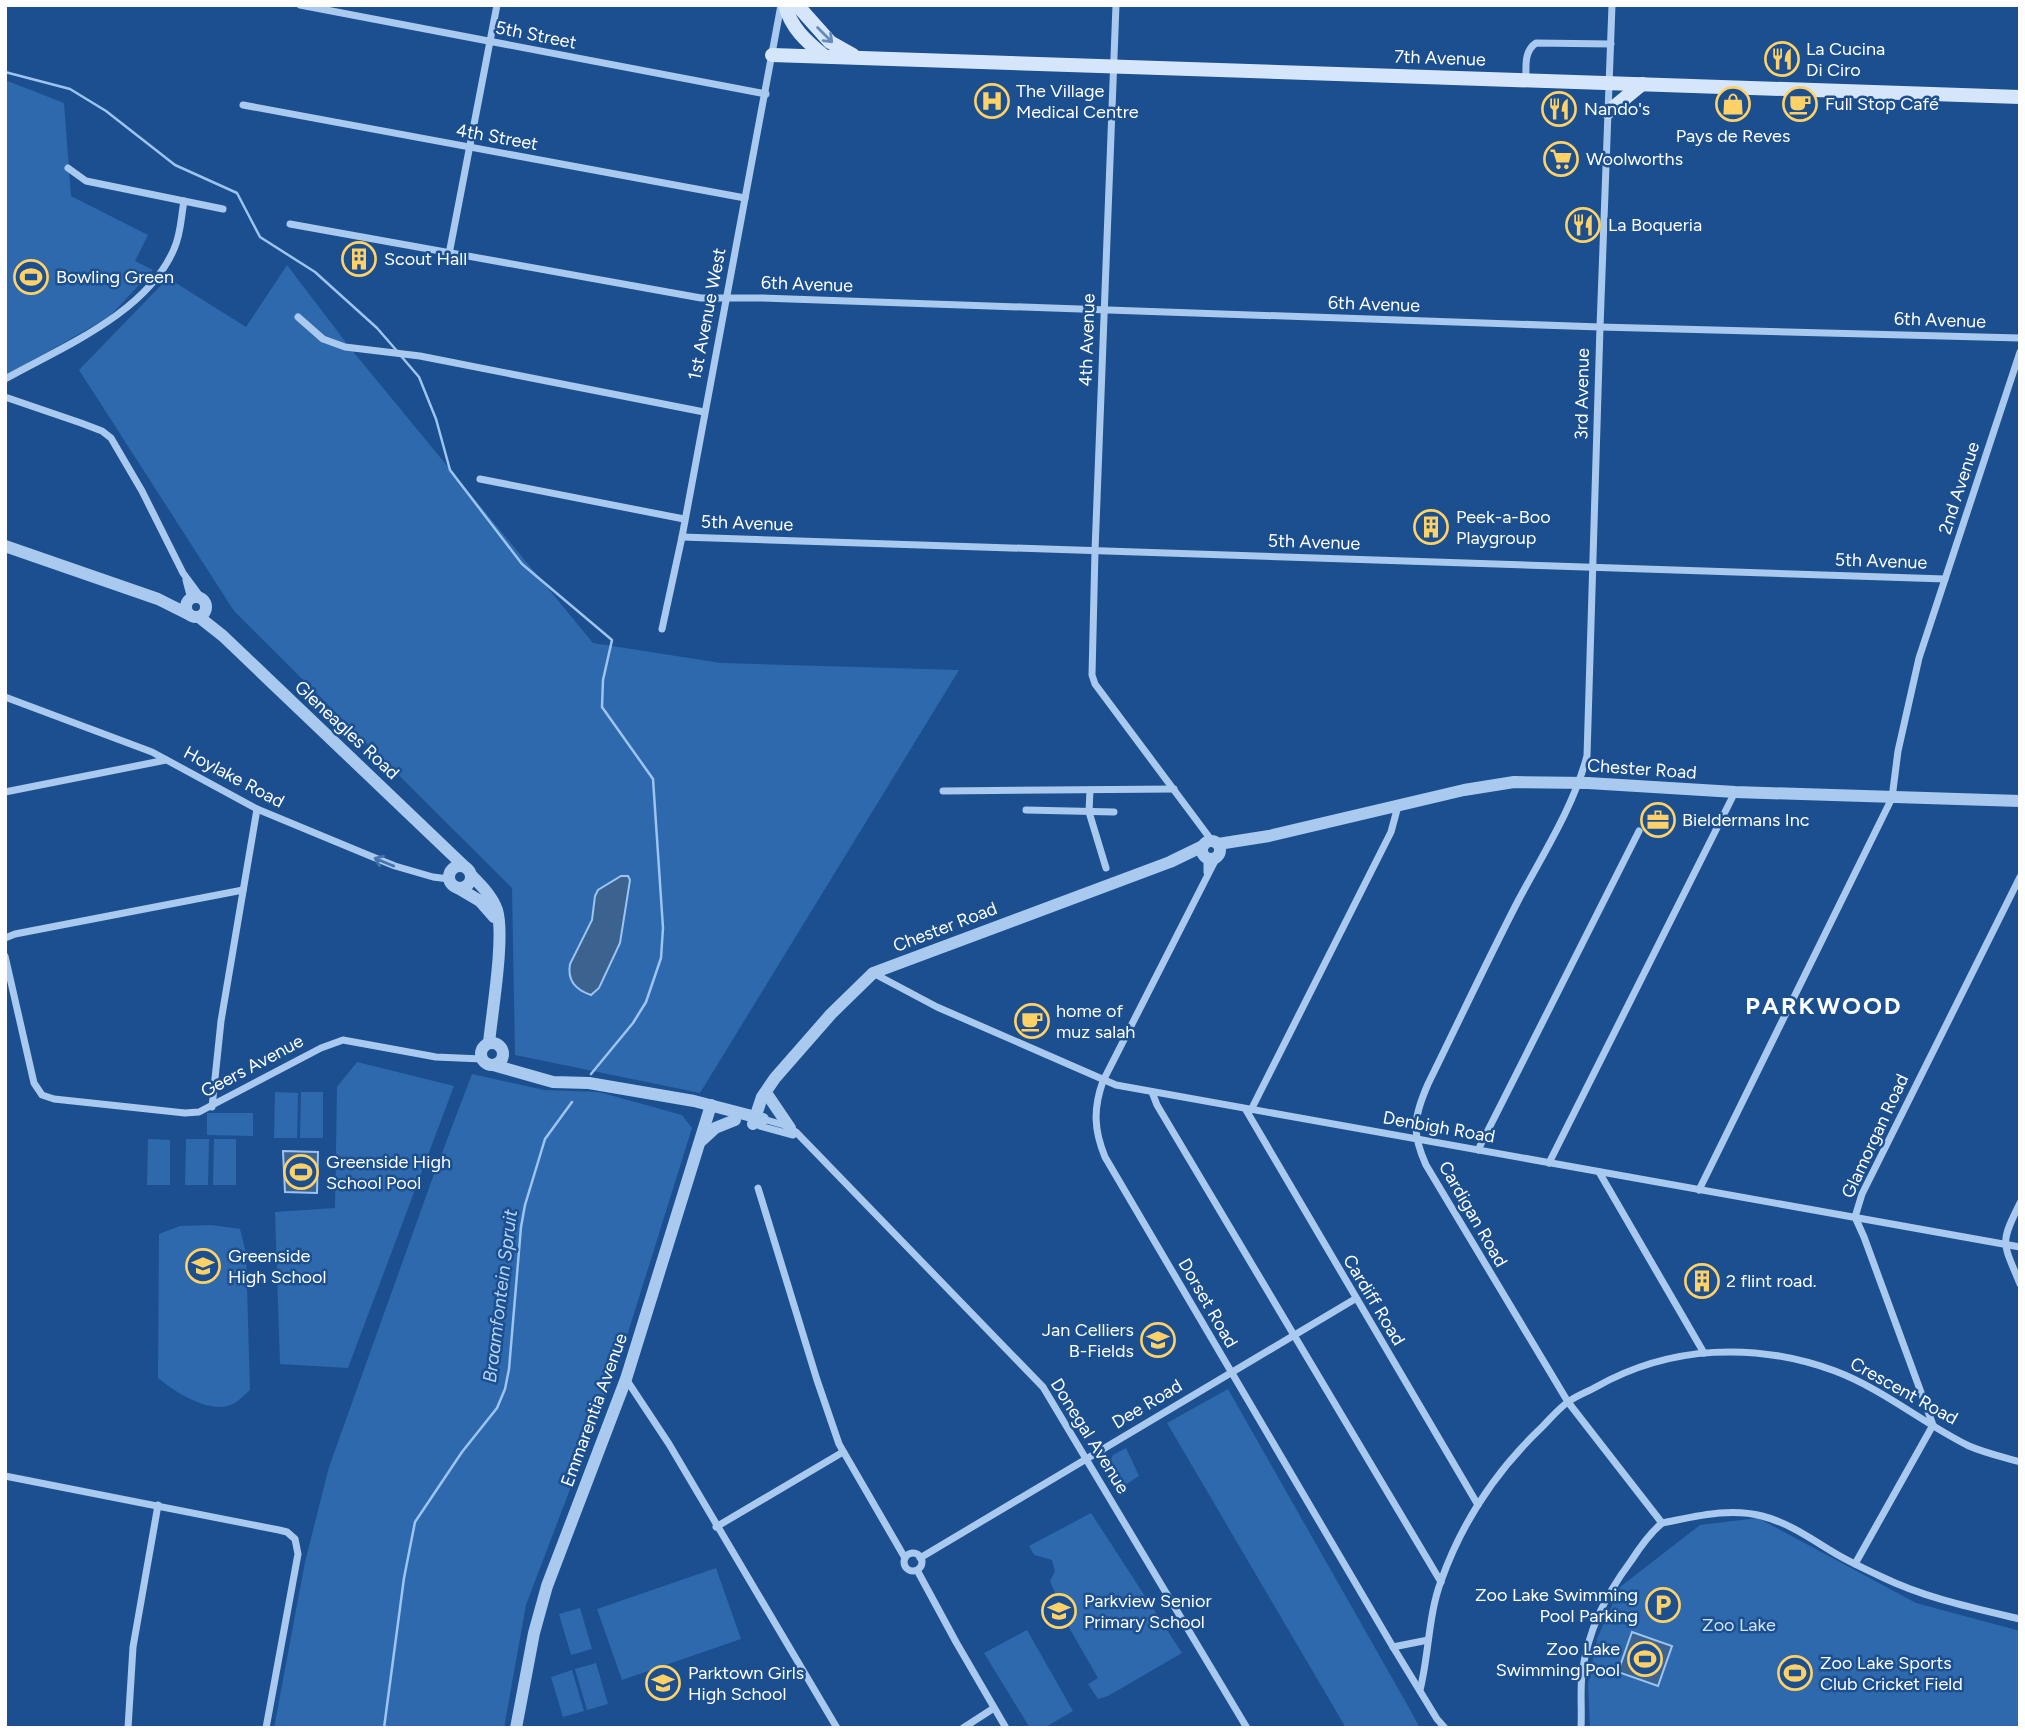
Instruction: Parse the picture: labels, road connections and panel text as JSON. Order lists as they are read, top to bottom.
{
  "streets": {
    "main road": ["7th Avenue"],
    "street": [
      "5th Street",
      "4th Street",
      "6th Avenue",
      "1st Avenue West",
      "4th Avenue",
      "3rd Avenue",
      "2nd Avenue",
      "5th Avenue",
      "Gleneagles Road",
      "Chester Road",
      "Hoylake Road",
      "Geers Avenue",
      "Denbigh Road",
      "Glamorgan Road",
      "Cardigan Road",
      "Cardiff Road",
      "Dorset Road",
      "Crescent Road",
      "Dee Road",
      "Emmarentia Avenue",
      "Donegal Avenue"
    ]
  },
  "crossings": [
    ["5th Street", "1st Avenue West"],
    ["7th Avenue", "1st Avenue West"],
    ["7th Avenue", "4th Avenue"],
    ["7th Avenue", "3rd Avenue"],
    ["4th Street", "1st Avenue West"],
    ["6th Avenue", "1st Avenue West"],
    ["6th Avenue", "4th Avenue"],
    ["6th Avenue", "3rd Avenue"],
    ["1st Avenue West", "5th Avenue"],
    ["4th Avenue", "5th Avenue"],
    ["3rd Avenue", "5th Avenue"],
    ["3rd Avenue", "Chester Road"],
    ["3rd Avenue", "Cardigan Road"],
    ["2nd Avenue", "5th Avenue"],
    ["2nd Avenue", "Chester Road"],
    ["2nd Avenue", "Denbigh Road"],
    ["Gleneagles Road", "Geers Avenue"],
    ["Chester Road", "Denbigh Road"],
    ["Chester Road", "Cardigan Road"],
    ["Chester Road", "Dorset Road"],
    ["Chester Road", "Donegal Avenue"],
    ["Denbigh Road", "Glamorgan Road"],
    ["Denbigh Road", "Cardigan Road"],
    ["Denbigh Road", "Cardiff Road"],
    ["Denbigh Road", "Dorset Road"],
    ["Glamorgan Road", "Crescent Road"],
    ["Cardigan Road", "Crescent Road"],
    ["Cardiff Road", "Crescent Road"],
    ["Cardiff Road", "Dee Road"],
    ["Dorset Road", "Crescent Road"],
    ["Dorset Road", "Dee Road"],
    ["Dee Road", "Donegal Avenue"]
  ],
  "one_way": ["Hoylake Road"],
  "districts": ["PARKWOOD"],
  "water": ["Braamfontein Spruit"],
  "parks": ["Zoo Lake"],
  "places": {
    "restaurant": ["La Cucina Di Ciro", "Nando's", "La Boqueria"],
    "hospital": ["The Village Medical Centre"],
    "shop": ["Pays de Reves"],
    "cafe": ["Full Stop Café", "home of muz salah"],
    "supermarket": ["Woolworths"],
    "building": ["Scout Hall", "Peek-a-Boo Playgroup", "2 flint road."],
    "sports": [
      "Bowling Green",
      "Greenside High School Pool",
      "Zoo Lake Swimming Pool",
      "Zoo Lake Sports Club Cricket Field"
    ],
    "office": ["Bieldermans Inc"],
    "school or university": [
      "Greenside High School",
      "Jan Celliers B-Fields",
      "Parkview Senior Primary School",
      "Parktown Girls High School"
    ],
    "parking": ["Zoo Lake Swimming Pool Parking"]
  }
}
